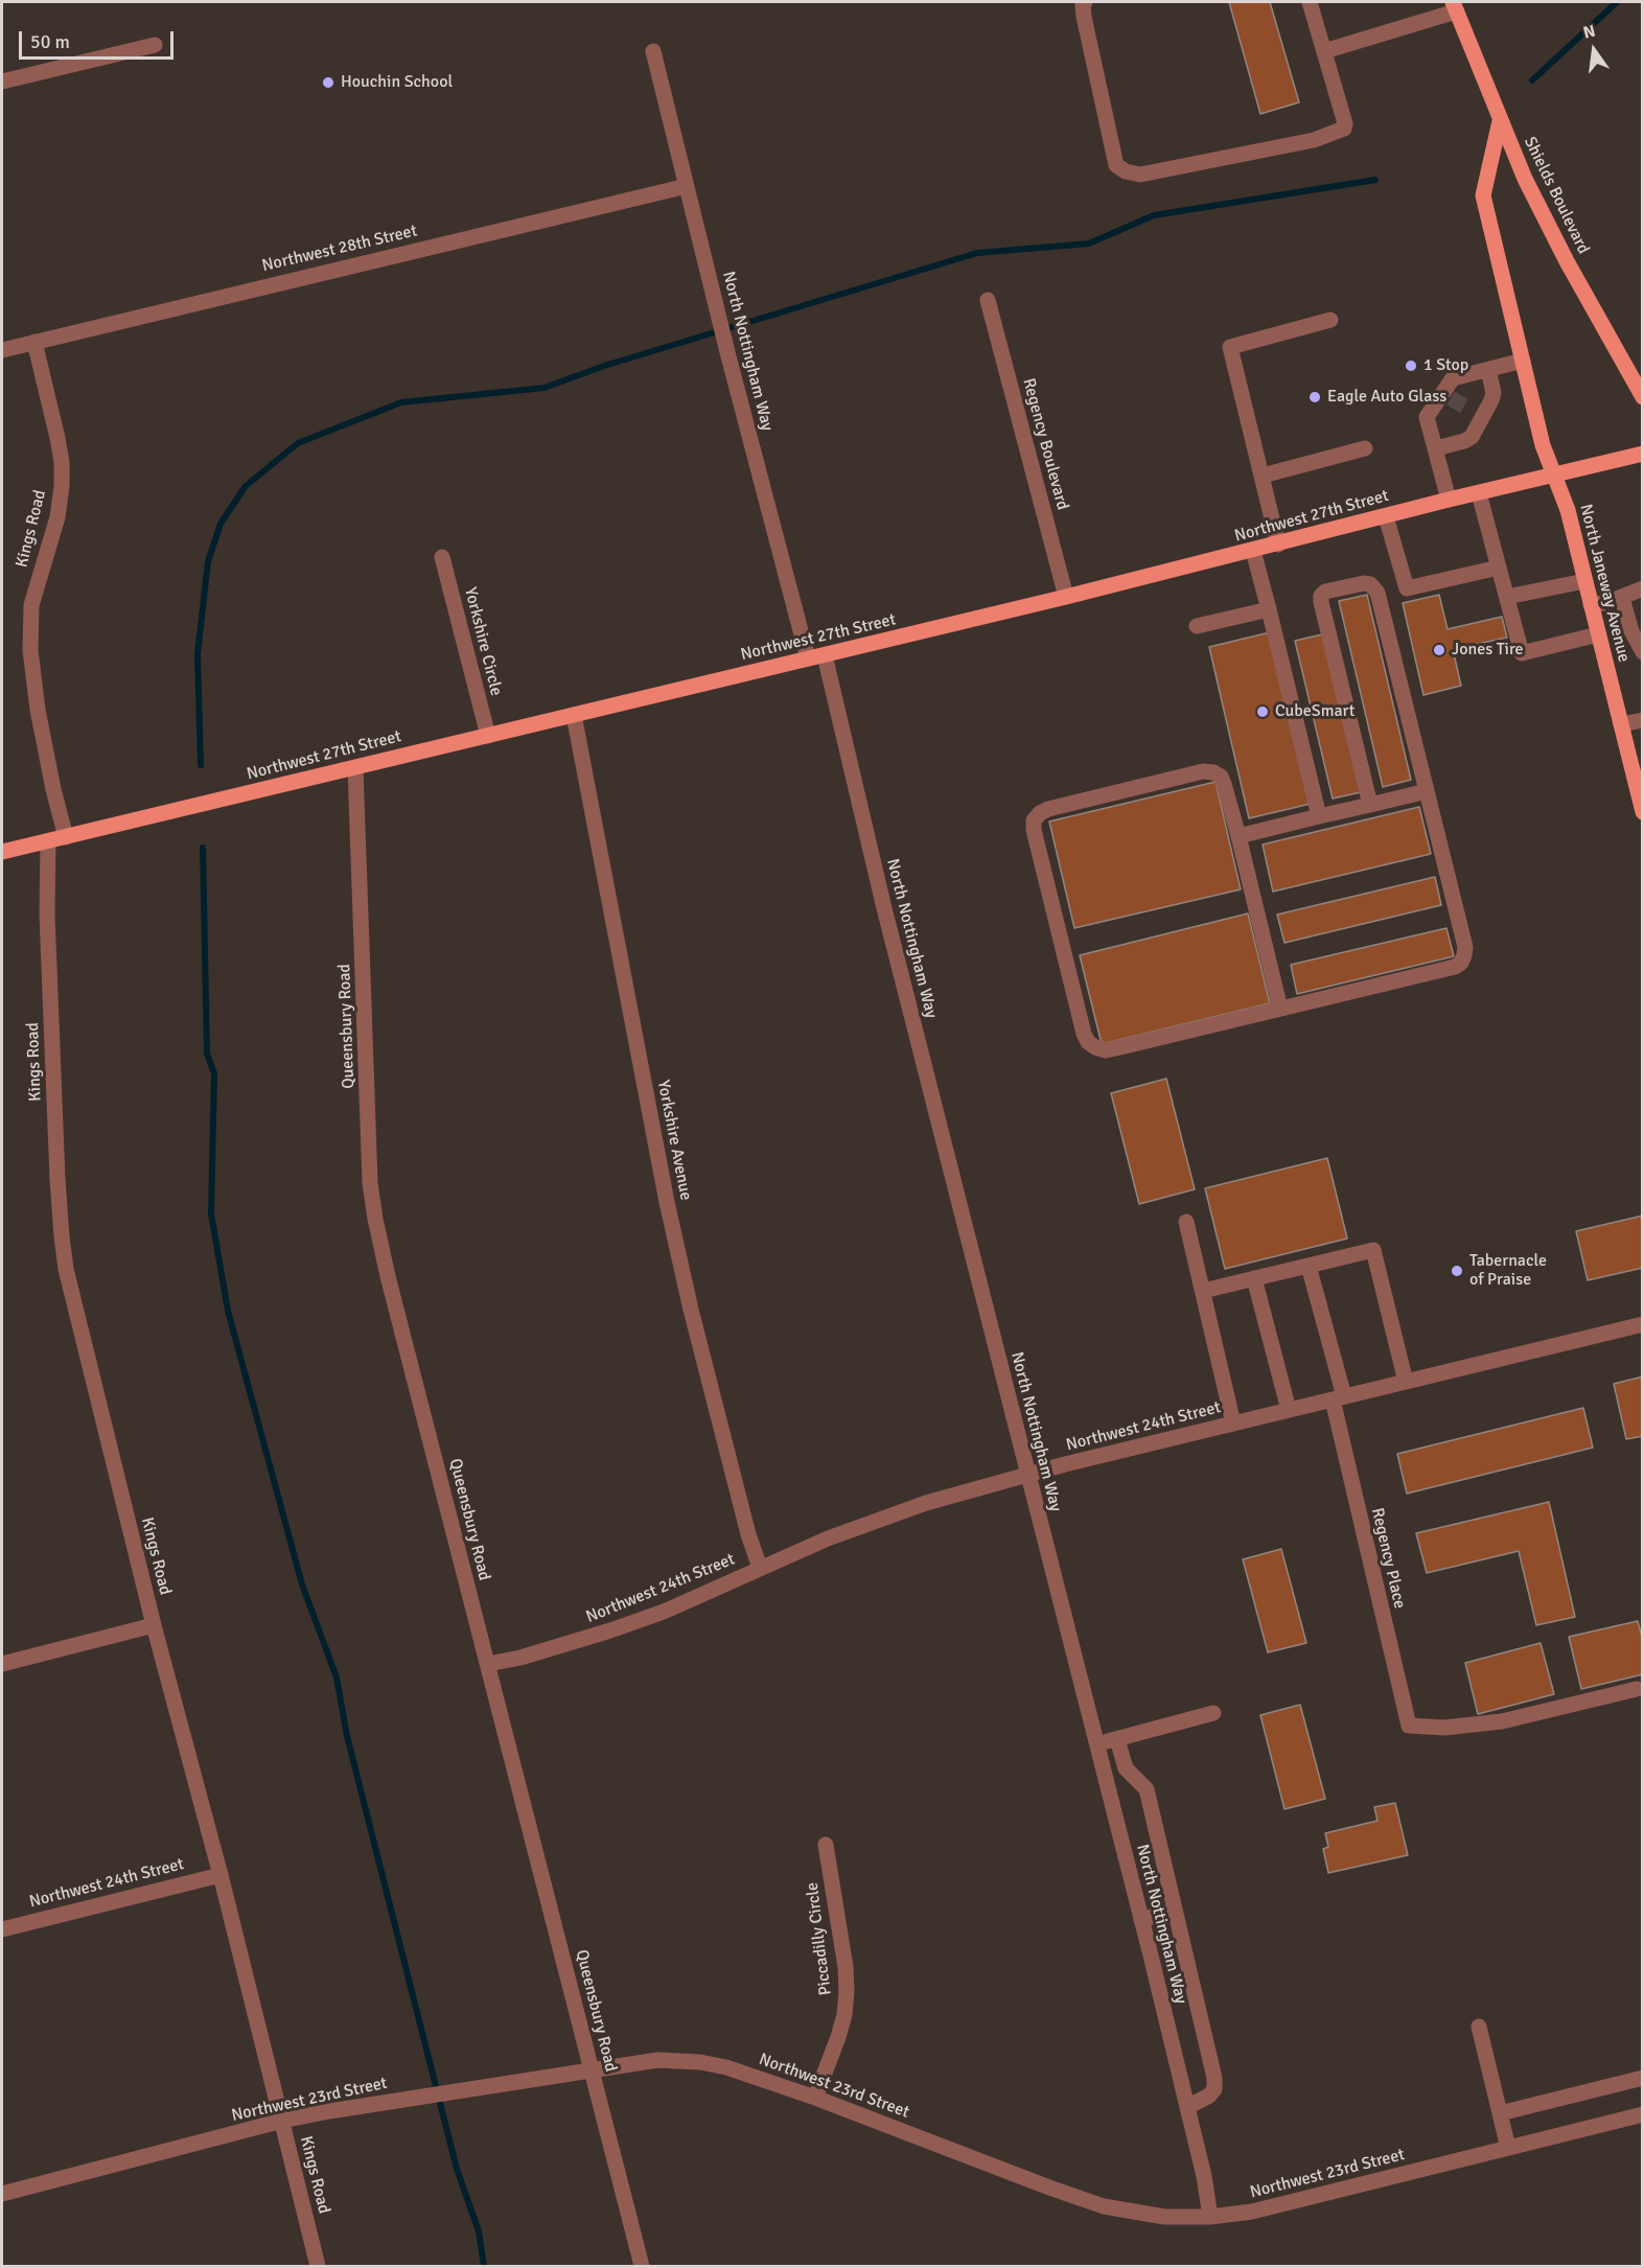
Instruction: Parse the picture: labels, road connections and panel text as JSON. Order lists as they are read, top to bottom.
{
  "streets": {
    "main road": ["Shields Boulevard", "Northwest 27th Street", "North Janeway Avenue"],
    "street": [
      "Northwest 28th Street",
      "North Nottingham Way",
      "Regency Boulevard",
      "Kings Road",
      "Yorkshire Circle",
      "Queensbury Road",
      "Yorkshire Avenue",
      "Northwest 24th Street",
      "Regency Place",
      "Piccadilly Circle",
      "Northwest 23rd Street"
    ]
  },
  "crossings": [
    ["Shields Boulevard", "North Janeway Avenue"],
    ["Northwest 28th Street", "North Nottingham Way"],
    ["Northwest 28th Street", "Kings Road"],
    ["North Nottingham Way", "Northwest 27th Street"],
    ["North Nottingham Way", "Northwest 24th Street"],
    ["North Nottingham Way", "Northwest 23rd Street"],
    ["Regency Boulevard", "Northwest 27th Street"],
    ["Northwest 27th Street", "Kings Road"],
    ["Northwest 27th Street", "North Janeway Avenue"],
    ["Northwest 27th Street", "Yorkshire Circle"],
    ["Northwest 27th Street", "Queensbury Road"],
    ["Northwest 27th Street", "Yorkshire Avenue"],
    ["Kings Road", "Northwest 24th Street"],
    ["Kings Road", "Northwest 23rd Street"],
    ["Queensbury Road", "Northwest 24th Street"],
    ["Queensbury Road", "Northwest 23rd Street"],
    ["Yorkshire Avenue", "Northwest 24th Street"],
    ["Northwest 24th Street", "Regency Place"],
    ["Piccadilly Circle", "Northwest 23rd Street"]
  ],
  "places": [
    "Houchin School",
    "1 Stop",
    "Eagle Auto Glass",
    "Jones Tire",
    "CubeSmart",
    "Tabernacle of Praise"
  ],
  "scale_bar": "50 m",
  "north": "top"
}
